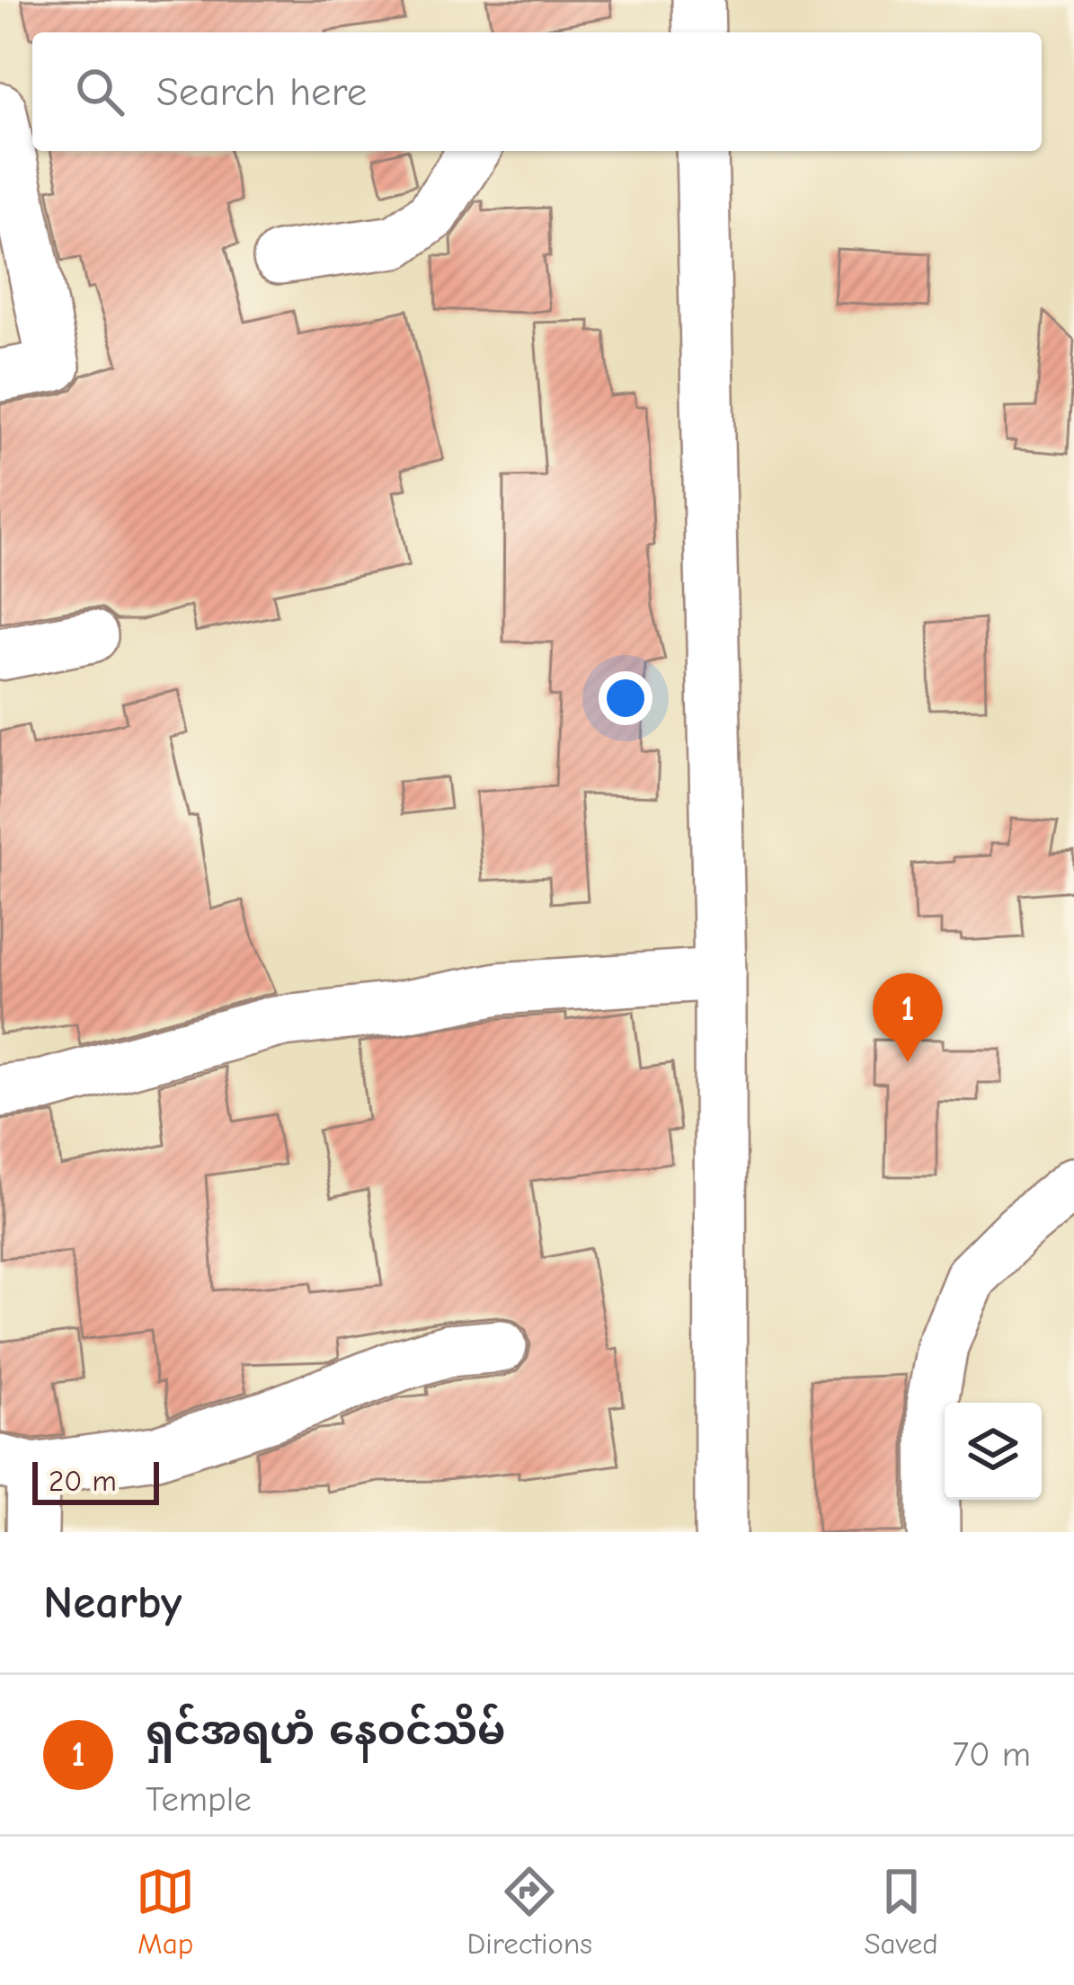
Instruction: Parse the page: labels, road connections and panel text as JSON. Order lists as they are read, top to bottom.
{
  "scale_bar": "20 m",
  "page": {
    "search": "Search here",
    "pins": "1",
    "scale": "20 m",
    "heading": "Nearby",
    "list": [
      {
        "mark": "1",
        "name": "ရှင်အရဟံ နေဝင်သိမ်",
        "note": "Temple",
        "value": "70 m"
      }
    ],
    "nav": ["Map", "Directions", "Saved"]
  }
}
